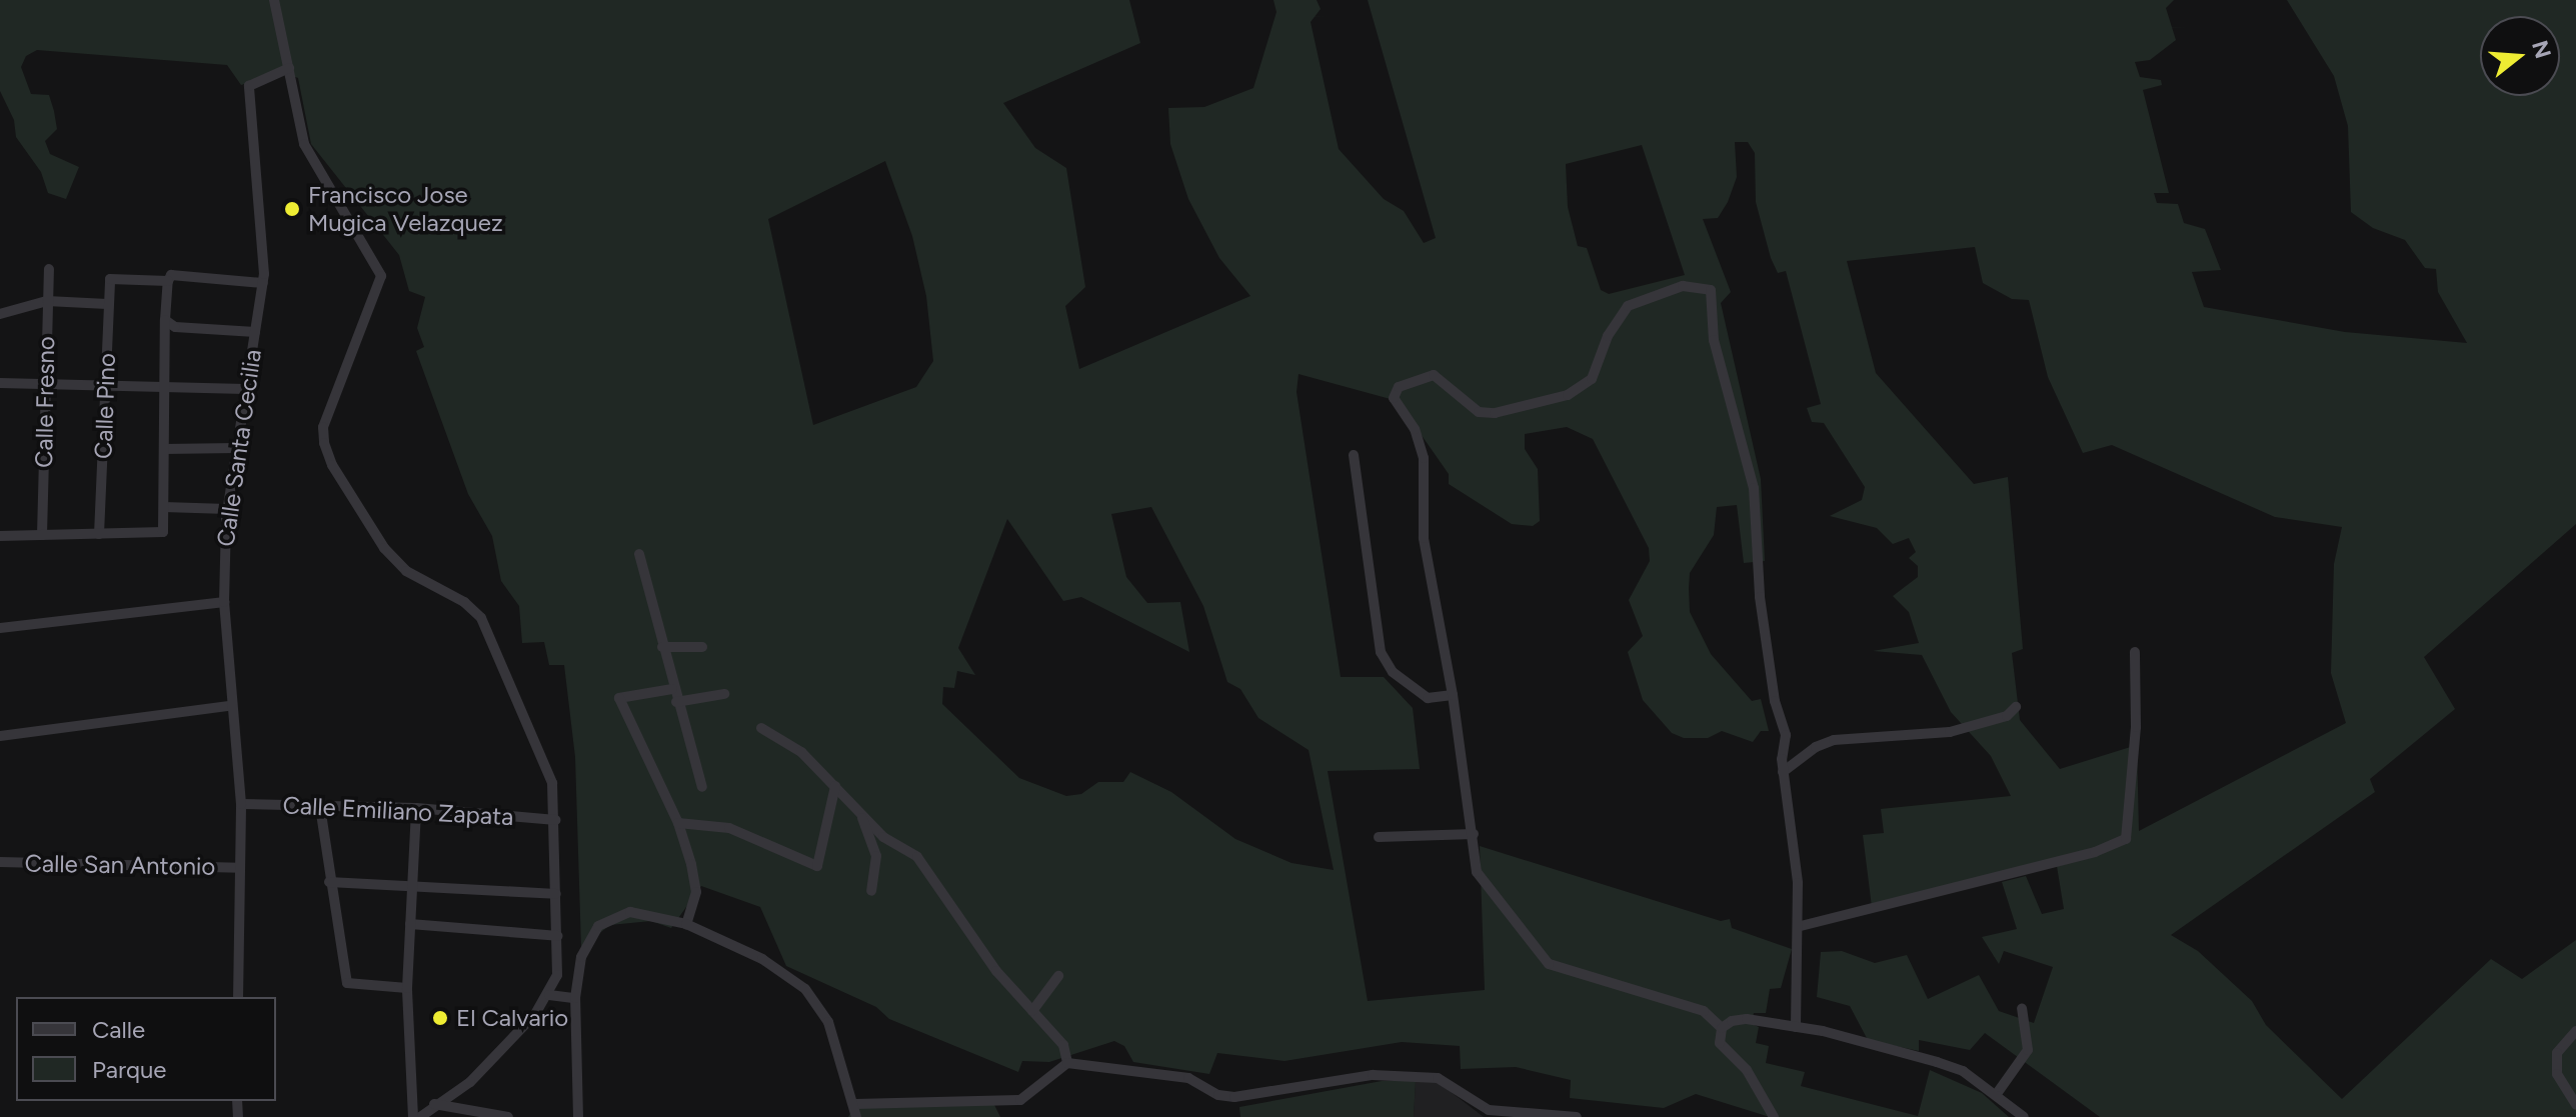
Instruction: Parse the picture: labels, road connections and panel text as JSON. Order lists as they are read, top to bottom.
{
  "streets": {
    "street": [
      "Calle Fresno",
      "Calle Pino",
      "Calle Santa Cecilia",
      "Calle Emiliano Zapata",
      "Calle San Antonio"
    ]
  },
  "crossings": [
    ["Calle Santa Cecilia", "Calle Emiliano Zapata"],
    ["Calle Santa Cecilia", "Calle San Antonio"]
  ],
  "places": ["Francisco Jose Mugica Velazquez", "El Calvario"],
  "legend": ["Calle", "Parque"],
  "north": "right"
}
